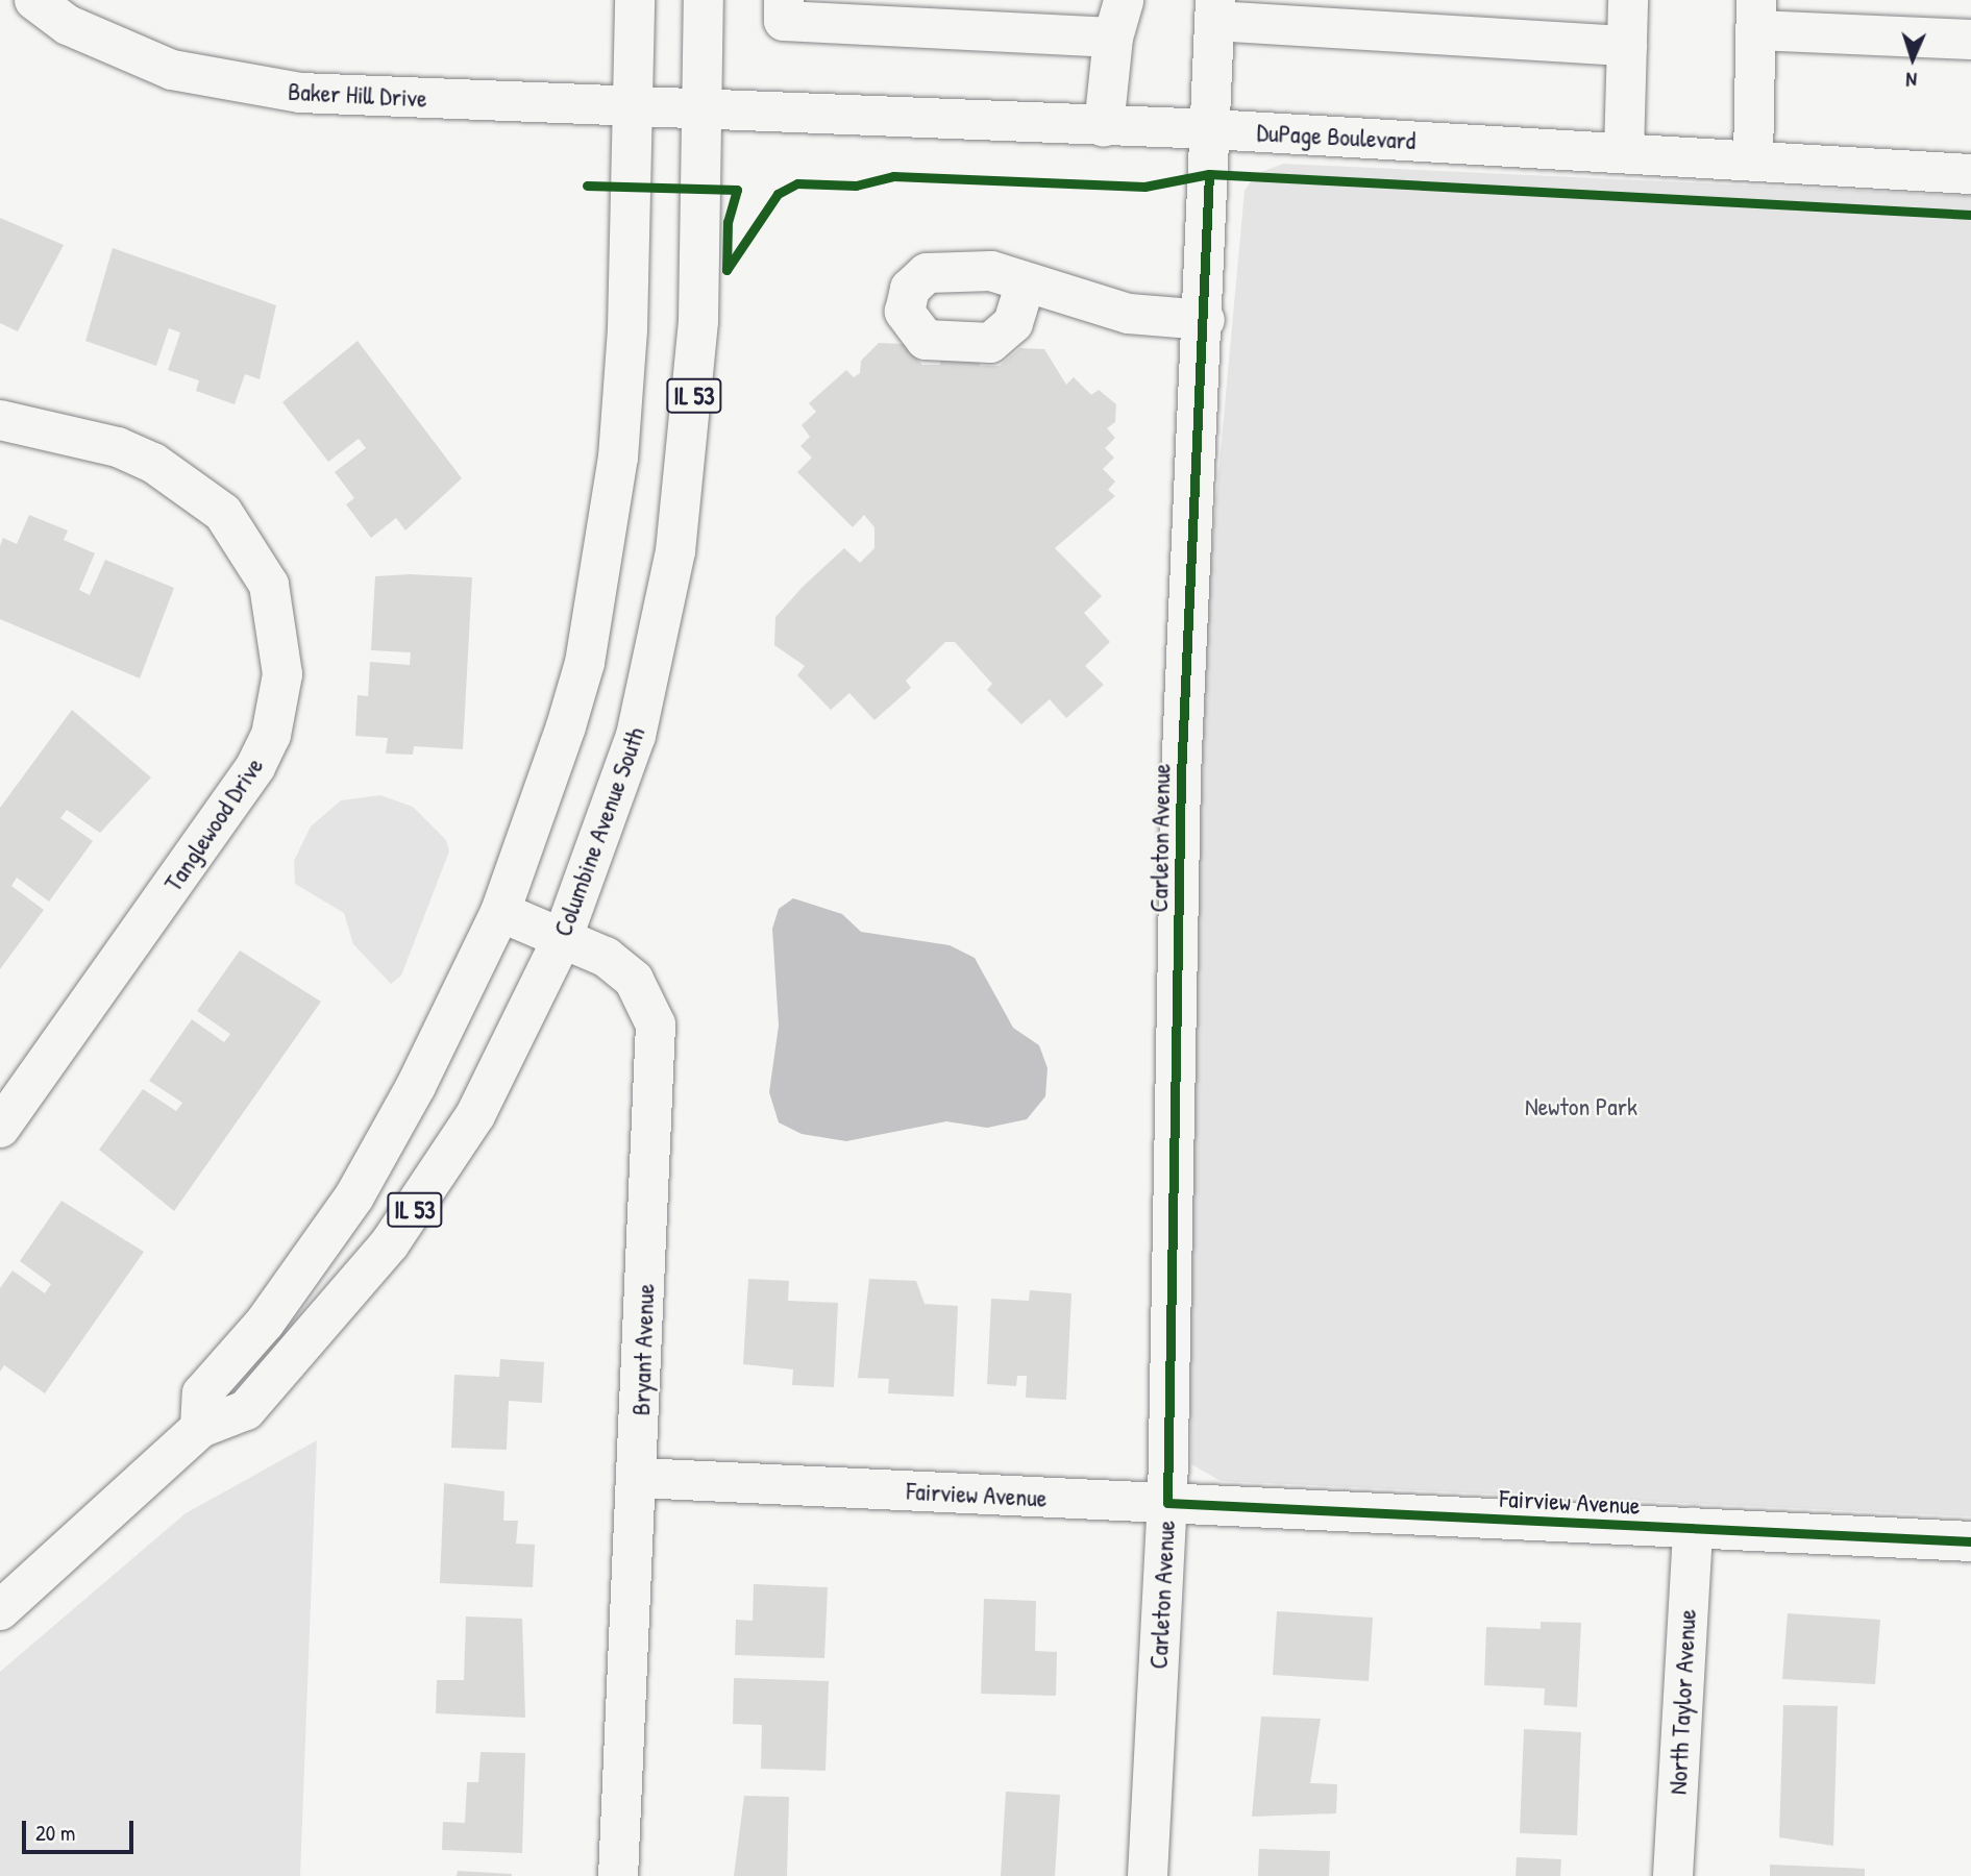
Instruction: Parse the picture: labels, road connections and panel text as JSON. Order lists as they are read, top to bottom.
{
  "streets": {
    "street": [
      "Baker Hill Drive",
      "DuPage Boulevard",
      "IL 53",
      "Tanglewood Drive",
      "Columbine Avenue South",
      "Carleton Avenue",
      "Bryant Avenue",
      "Fairview Avenue",
      "North Taylor Avenue"
    ]
  },
  "crossings": [
    ["Baker Hill Drive", "DuPage Boulevard"],
    ["Baker Hill Drive", "IL 53"],
    ["Baker Hill Drive", "Columbine Avenue South"],
    ["DuPage Boulevard", "IL 53"],
    ["DuPage Boulevard", "Columbine Avenue South"],
    ["DuPage Boulevard", "Carleton Avenue"],
    ["IL 53", "Columbine Avenue South"],
    ["Columbine Avenue South", "Bryant Avenue"],
    ["Carleton Avenue", "Fairview Avenue"],
    ["Bryant Avenue", "Fairview Avenue"],
    ["Fairview Avenue", "North Taylor Avenue"]
  ],
  "parks": ["Newton Park"],
  "scale_bar": "20 m",
  "north": "bottom"
}
